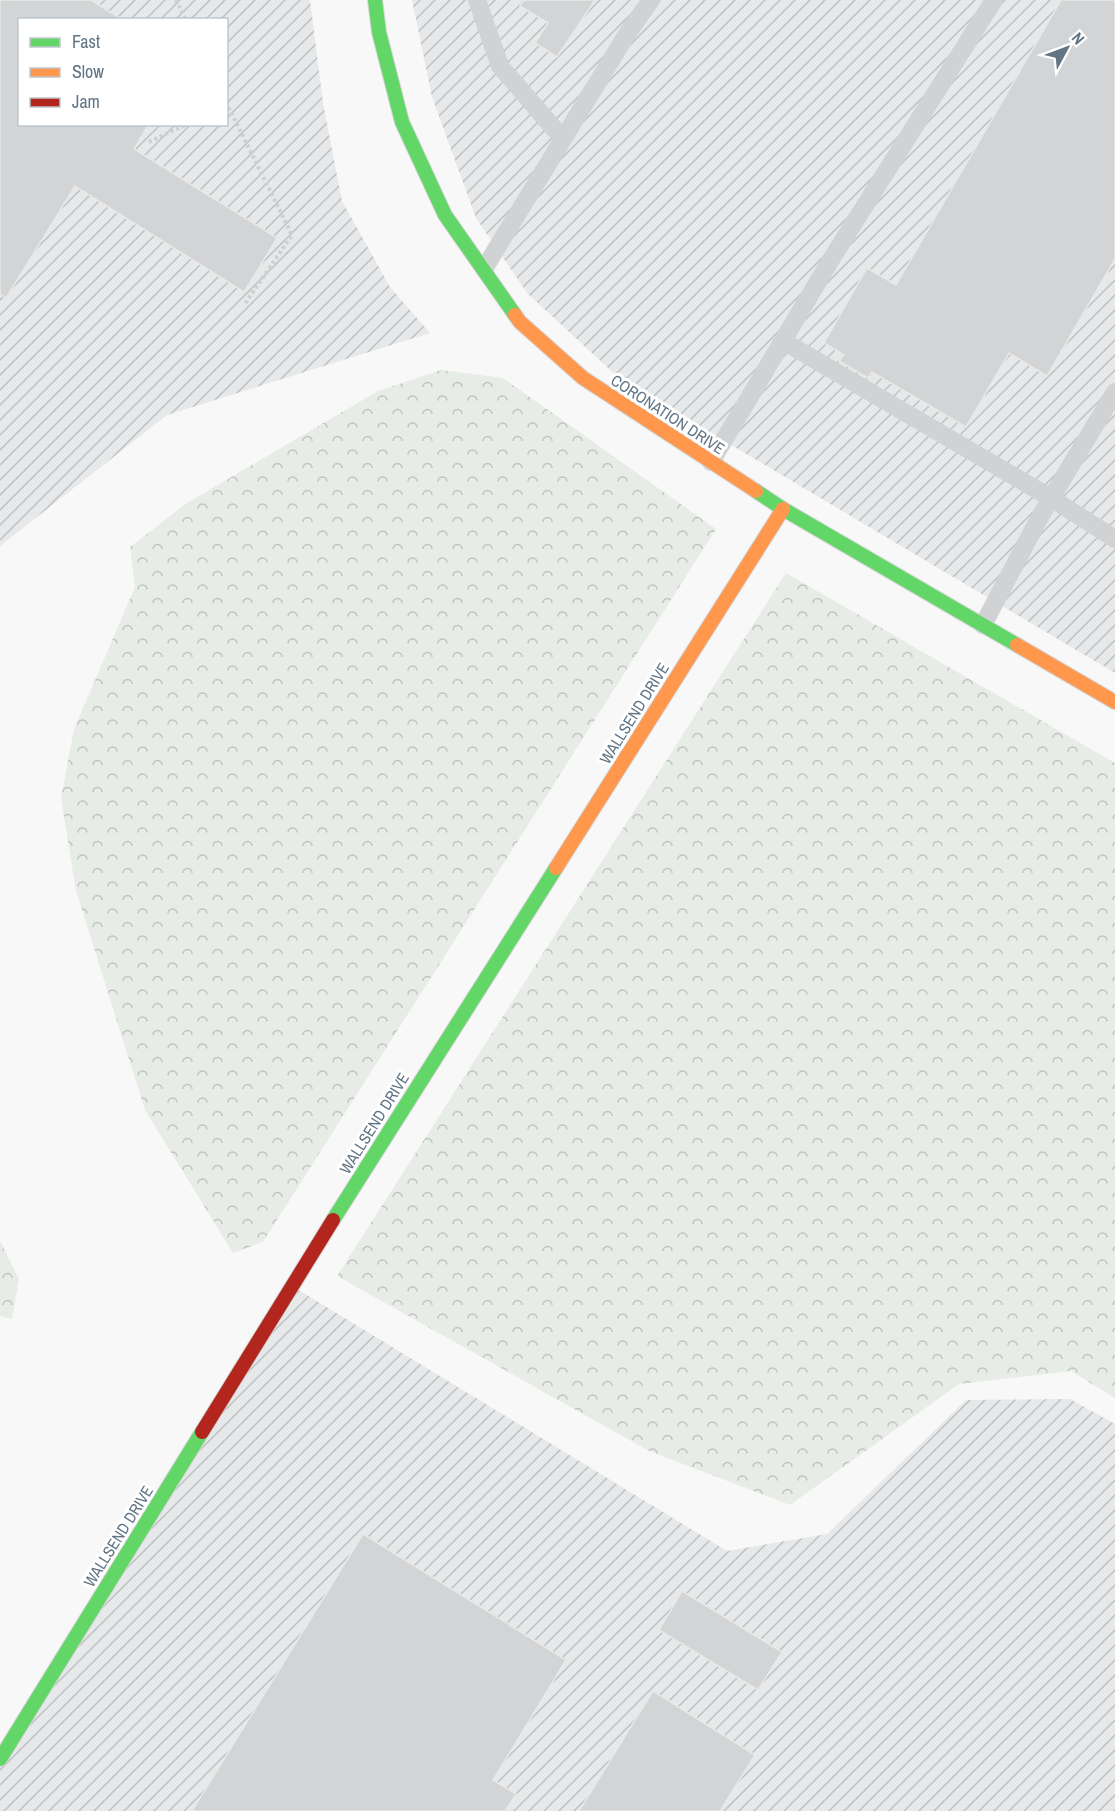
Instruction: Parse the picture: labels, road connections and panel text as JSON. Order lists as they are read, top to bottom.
{
  "streets": {
    "street": ["CORONATION DRIVE", "WALLSEND DRIVE"]
  },
  "crossings": [
    ["CORONATION DRIVE", "WALLSEND DRIVE"]
  ],
  "legend": ["Fast", "Slow", "Jam"],
  "north": "top right"
}
